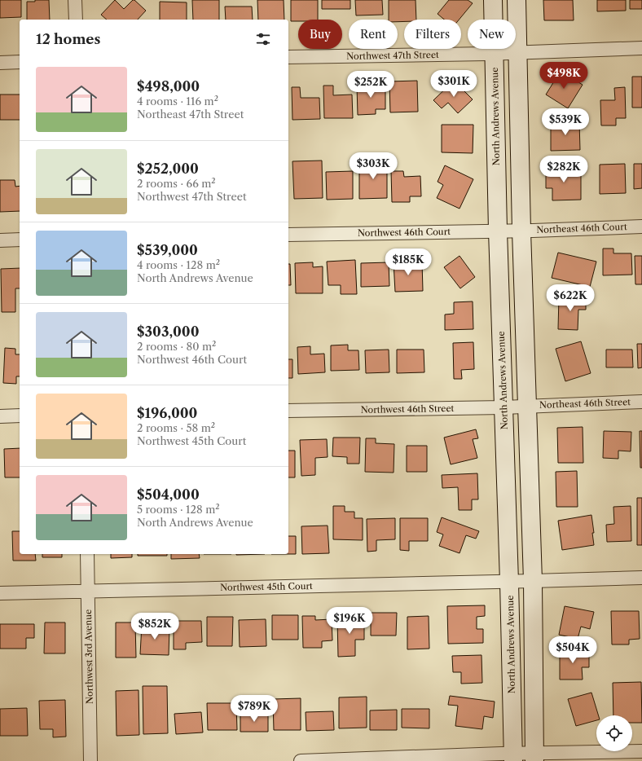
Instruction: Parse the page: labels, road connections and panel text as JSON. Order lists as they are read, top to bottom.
{
  "streets": {
    "main road": ["North Andrews Avenue"],
    "street": [
      "Northwest 47th Street",
      "Northeast 46th Court",
      "Northwest 46th Court",
      "Northeast 46th Street",
      "Northwest 46th Street",
      "Northwest 45th Court",
      "Northwest 3rd Avenue"
    ]
  },
  "crossings": [
    ["Northwest 47th Street", "North Andrews Avenue"],
    ["North Andrews Avenue", "Northwest 46th Court"],
    ["North Andrews Avenue", "Northwest 46th Street"],
    ["North Andrews Avenue", "Northwest 45th Court"],
    ["Northeast 46th Court", "Northwest 46th Court"],
    ["Northeast 46th Street", "Northwest 46th Street"],
    ["Northwest 45th Court", "Northwest 3rd Avenue"]
  ],
  "page": {
    "chip": [
      "Buy",
      "Rent",
      "Filters",
      "New"
    ],
    "heading": "12 homes",
    "list": [
      {
        "name": "$498,000",
        "note": "4 rooms · 116 m² · Northeast 47th Street"
      },
      {
        "name": "$252,000",
        "note": "2 rooms · 66 m² · Northwest 47th Street"
      },
      {
        "name": "$539,000",
        "note": "4 rooms · 128 m² · North Andrews Avenue"
      },
      {
        "name": "$303,000",
        "note": "2 rooms · 80 m² · Northwest 46th Court"
      },
      {
        "name": "$196,000",
        "note": "2 rooms · 58 m² · Northwest 45th Court"
      },
      {
        "name": "$504,000",
        "note": "5 rooms · 128 m² · North Andrews Avenue"
      }
    ],
    "price": [
      "$498K",
      "$301K",
      "$252K",
      "$539K",
      "$303K",
      "$282K",
      "$185K",
      "$622K",
      "$196K",
      "$852K",
      "$504K",
      "$789K"
    ]
  }
}
